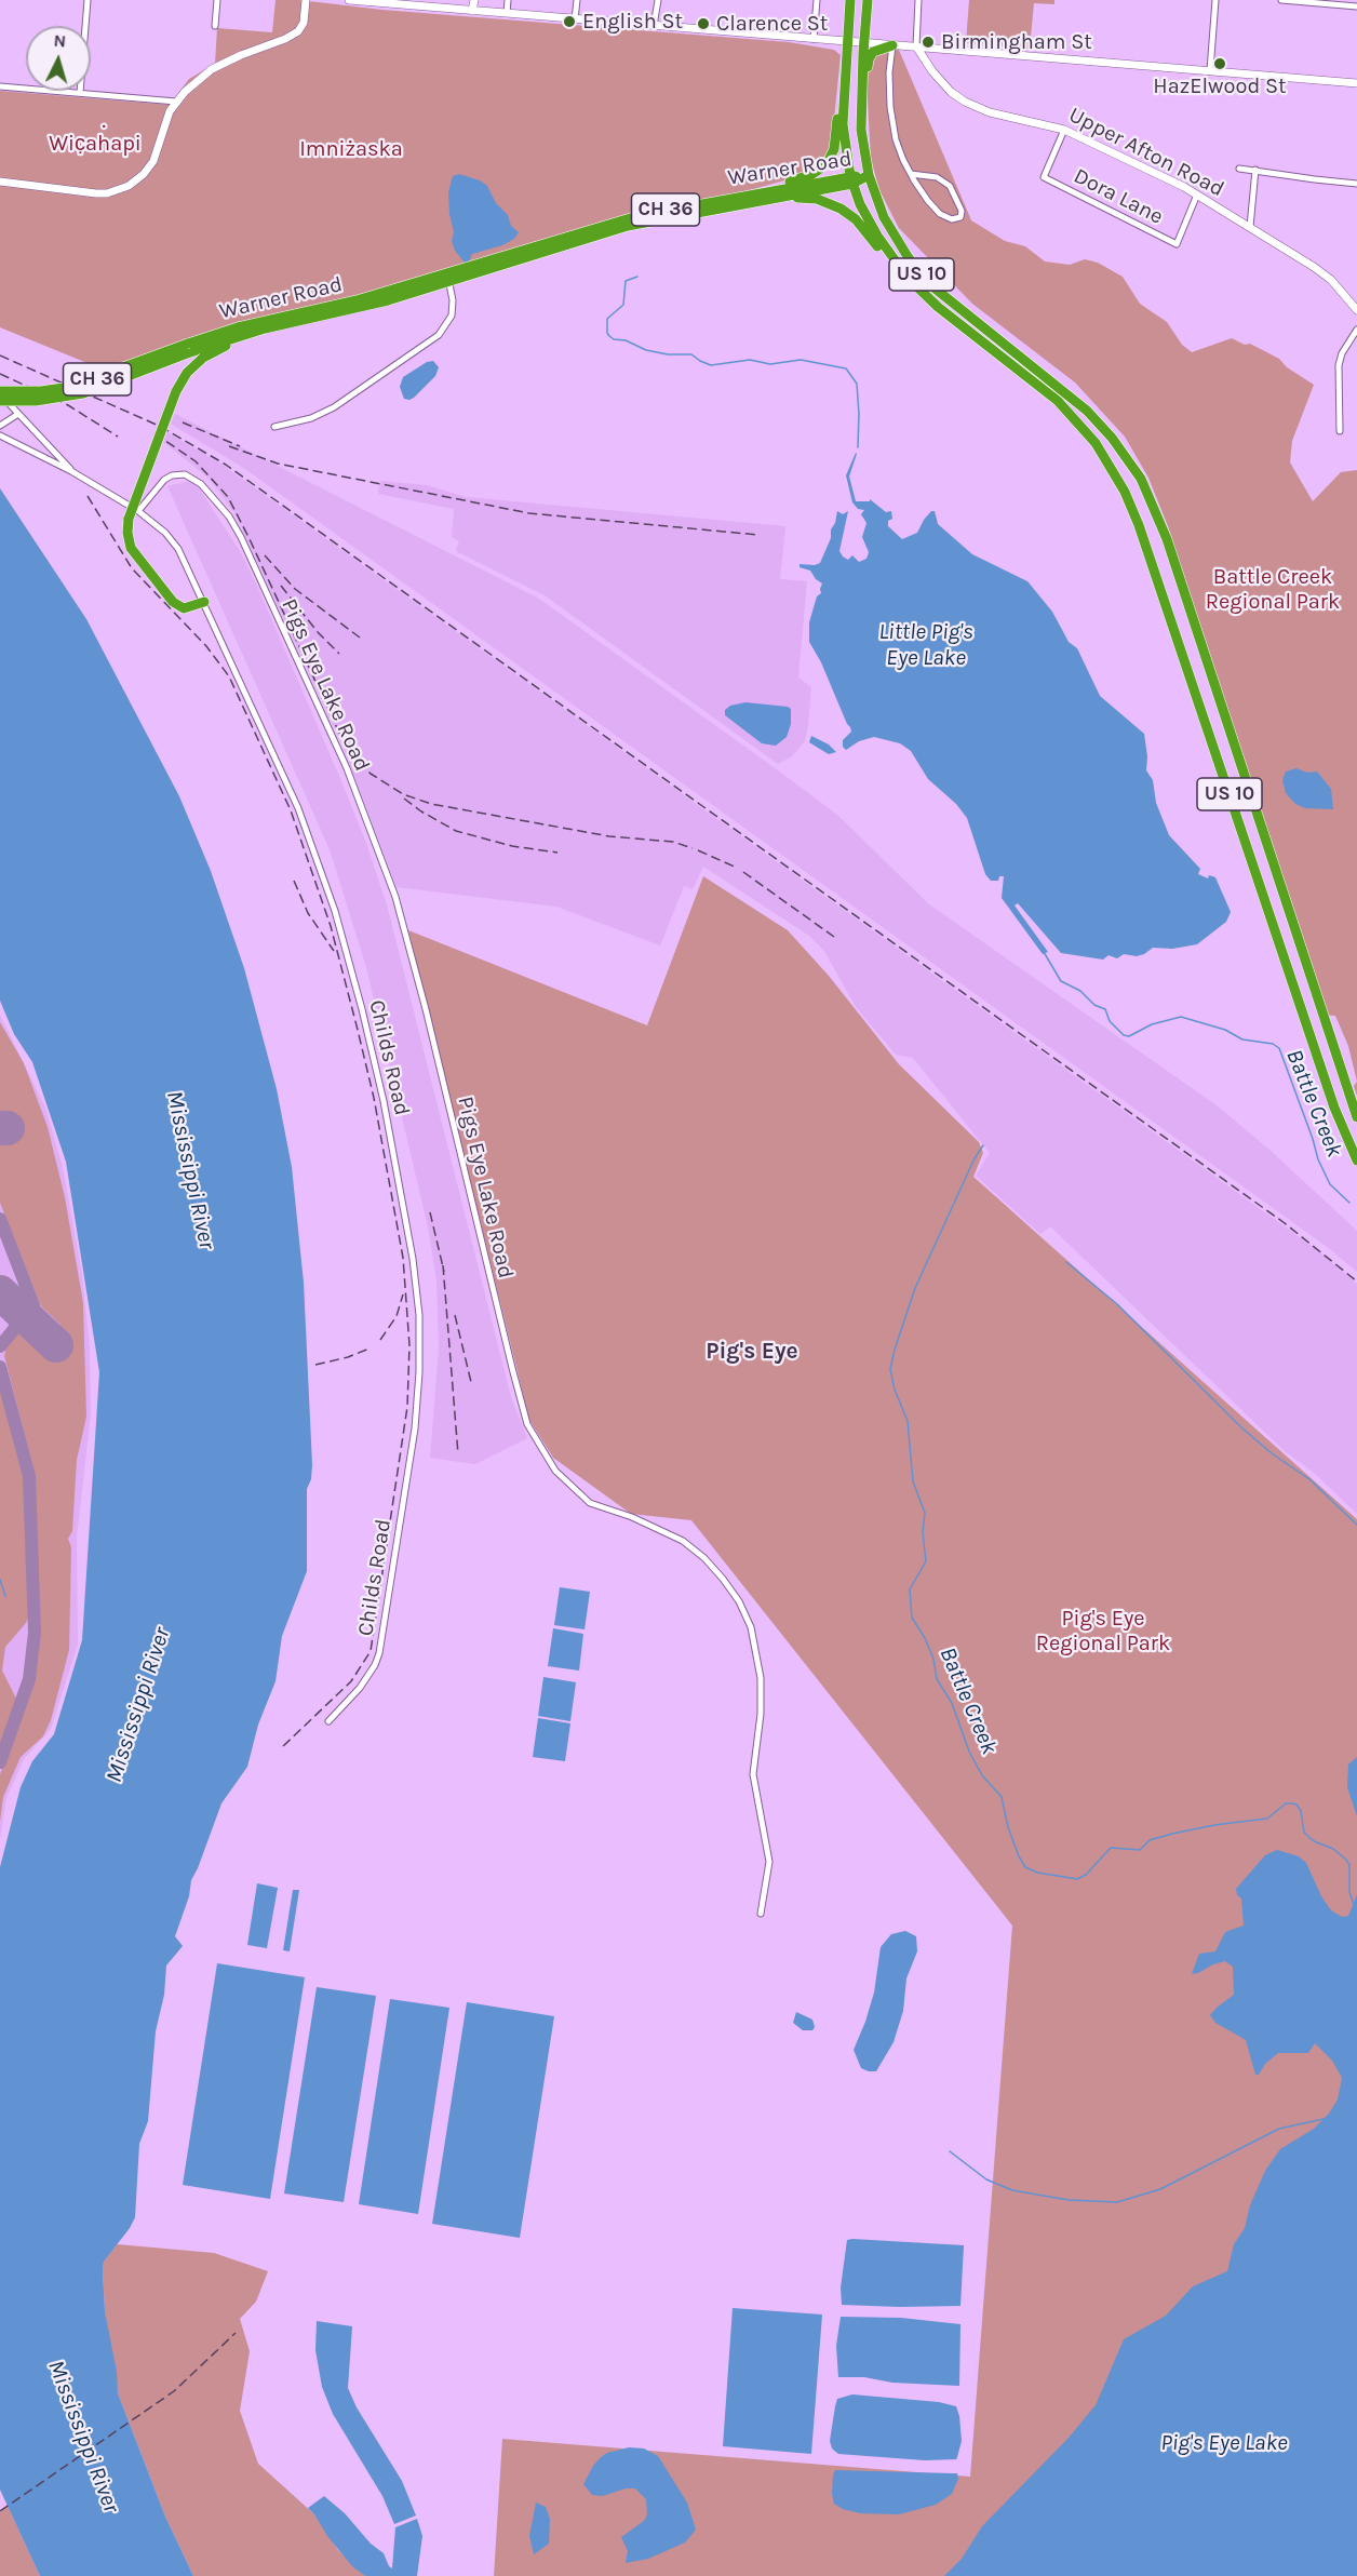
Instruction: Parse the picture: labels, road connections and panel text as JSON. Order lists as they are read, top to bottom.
{
  "streets": {
    "highway": ["Warner Road", "CH 36", "US 10"],
    "street": [
      "Upper Afton Road",
      "Dora Lane",
      "Pigs Eye Lake Road",
      "Childs Road"
    ]
  },
  "crossings": [
    ["Upper Afton Road", "Dora Lane"],
    ["Warner Road", "US 10"],
    ["Warner Road", "Childs Road"],
    ["Pigs Eye Lake Road", "Childs Road"]
  ],
  "districts": ["Pig's Eye"],
  "water": [
    "Little Pig's Eye Lake",
    "Battle Creek",
    "Mississippi River",
    "Pig's Eye Lake"
  ],
  "parks": [
    "Wic̣aḣapi",
    "Imniżaska",
    "Battle Creek Regional Park",
    "Pig's Eye Regional Park"
  ],
  "places": [
    "English St",
    "Clarence St",
    "Birmingham St",
    "HazElwood St"
  ],
  "north": "top"
}
